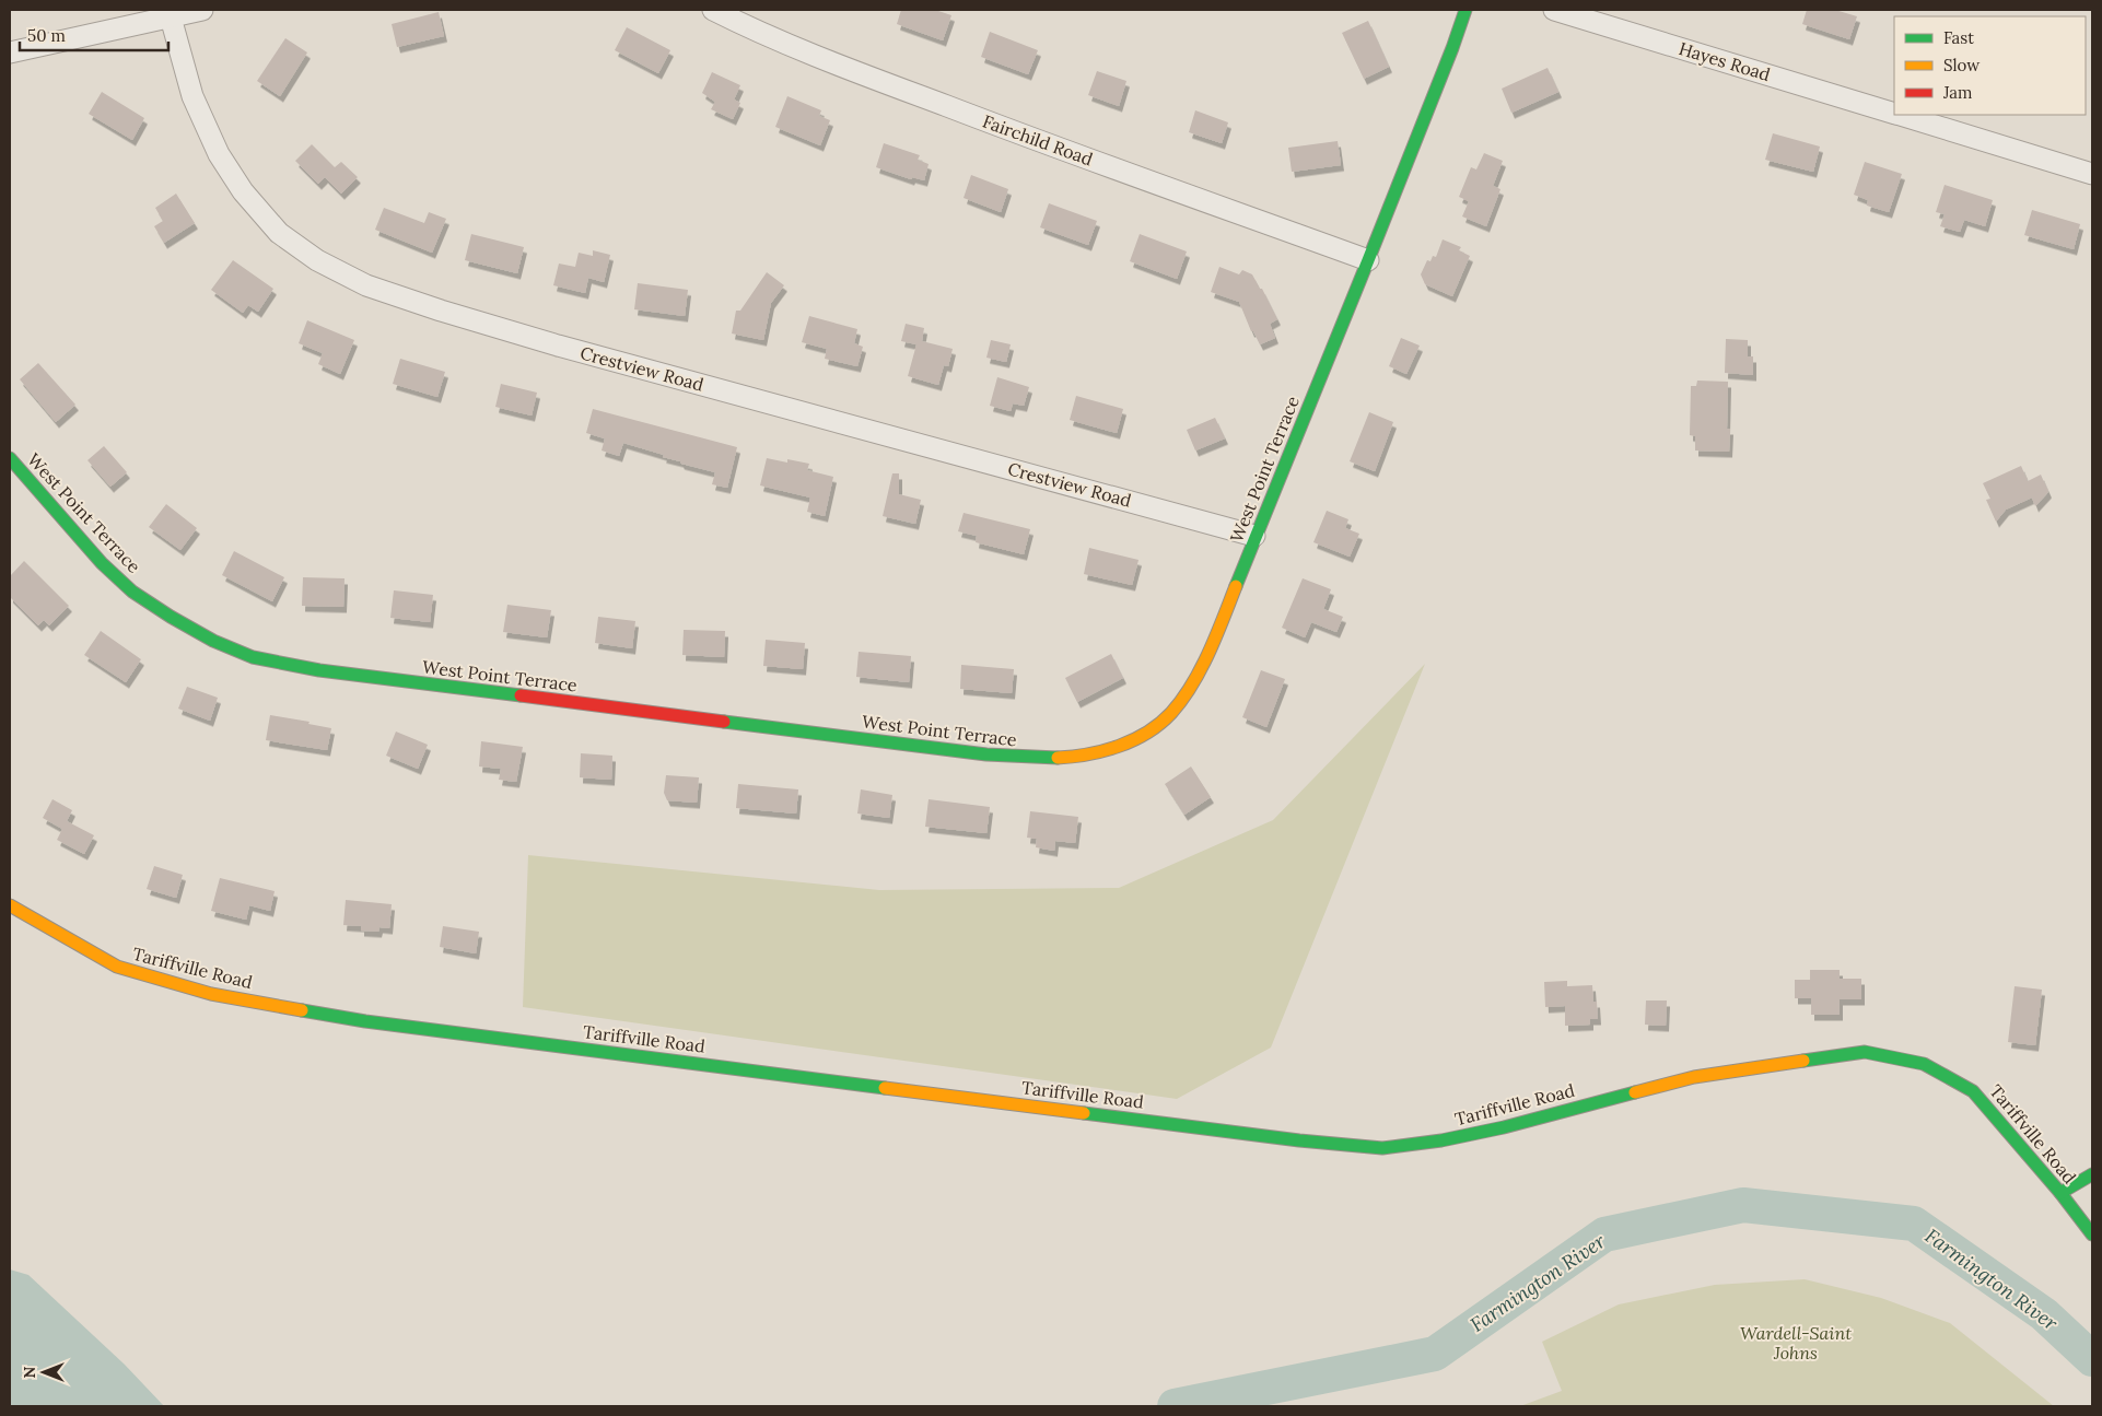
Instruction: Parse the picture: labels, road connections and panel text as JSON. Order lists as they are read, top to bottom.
{
  "streets": {
    "main road": ["West Point Terrace", "Tariffville Road"],
    "street": ["Hayes Road", "Fairchild Road", "Crestview Road"]
  },
  "crossings": [
    ["Fairchild Road", "West Point Terrace"],
    ["Crestview Road", "West Point Terrace"]
  ],
  "water": ["Farmington River"],
  "parks": ["Wardell-Saint Johns"],
  "legend": ["Fast", "Slow", "Jam"],
  "scale_bar": "50 m",
  "north": "left"
}
